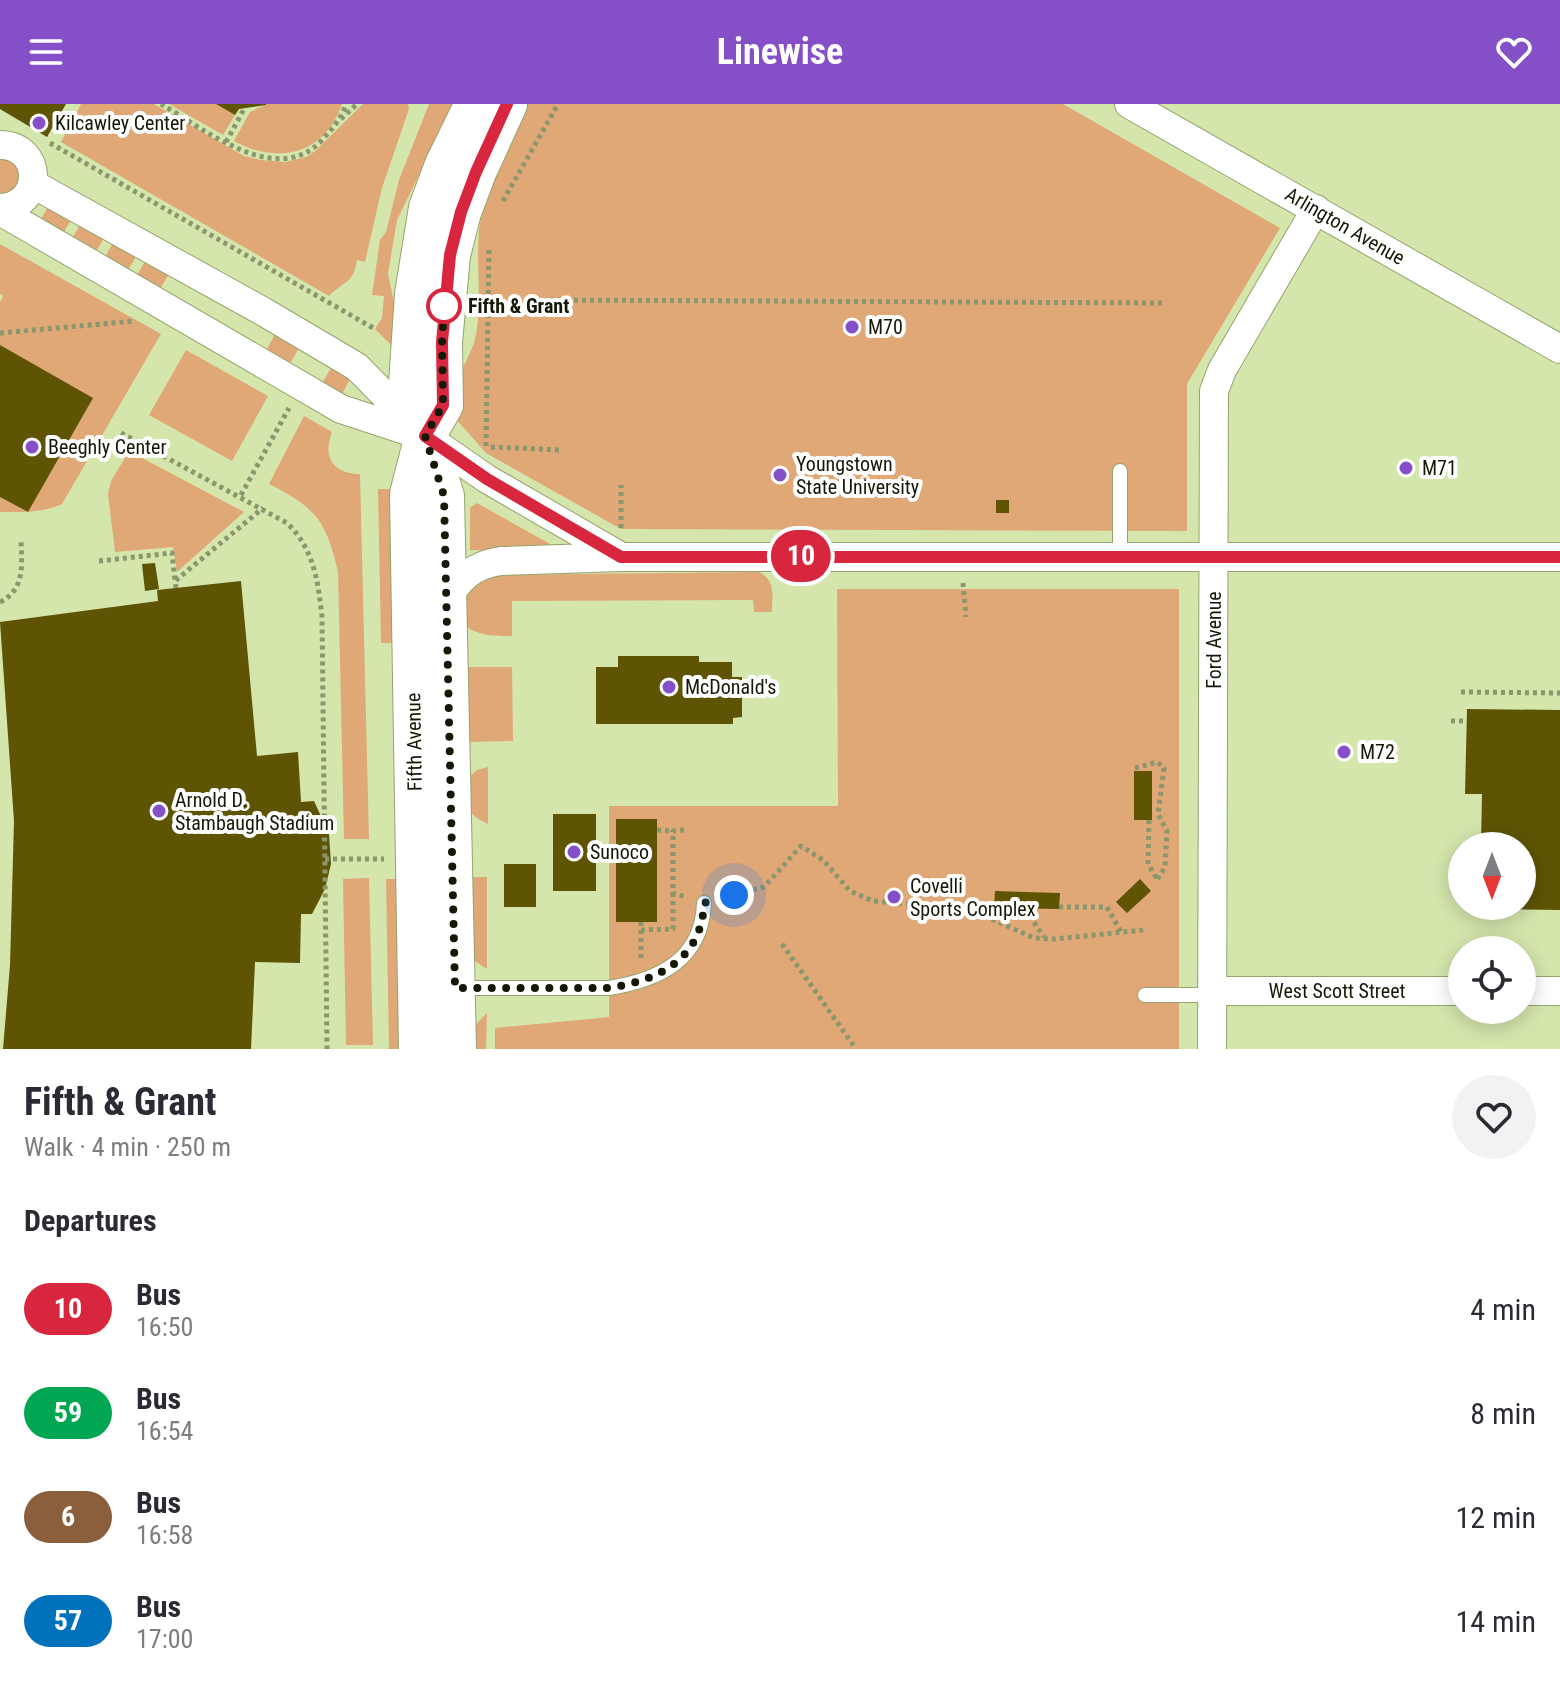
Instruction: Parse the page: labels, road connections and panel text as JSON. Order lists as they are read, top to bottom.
{
  "streets": {
    "main road": ["Fifth Avenue"],
    "street": ["Arlington Avenue", "Ford Avenue", "West Scott Street"]
  },
  "crossings": [
    ["Arlington Avenue", "Ford Avenue"],
    ["Ford Avenue", "West Scott Street"]
  ],
  "places": [
    "Kilcawley Center",
    "Fifth & Grant",
    "M70",
    "Beeghly Center",
    "M71",
    "Youngstown State University",
    "McDonald's",
    "M72",
    "Arnold D. Stambaugh Stadium",
    "Sunoco",
    "Covelli Sports Complex"
  ],
  "lines": ["bus line 10"],
  "north": "bottom",
  "page": {
    "header": "Linewise",
    "on_map": "10",
    "heading": [
      ["Fifth & Grant", "Walk · 4 min · 250 m"],
      "Departures"
    ],
    "list": [
      {
        "mark": "10",
        "name": "Bus",
        "note": "16:50",
        "value": "4 min"
      },
      {
        "mark": "59",
        "name": "Bus",
        "note": "16:54",
        "value": "8 min"
      },
      {
        "mark": "6",
        "name": "Bus",
        "note": "16:58",
        "value": "12 min"
      },
      {
        "mark": "57",
        "name": "Bus",
        "note": "17:00",
        "value": "14 min"
      }
    ]
  }
}
